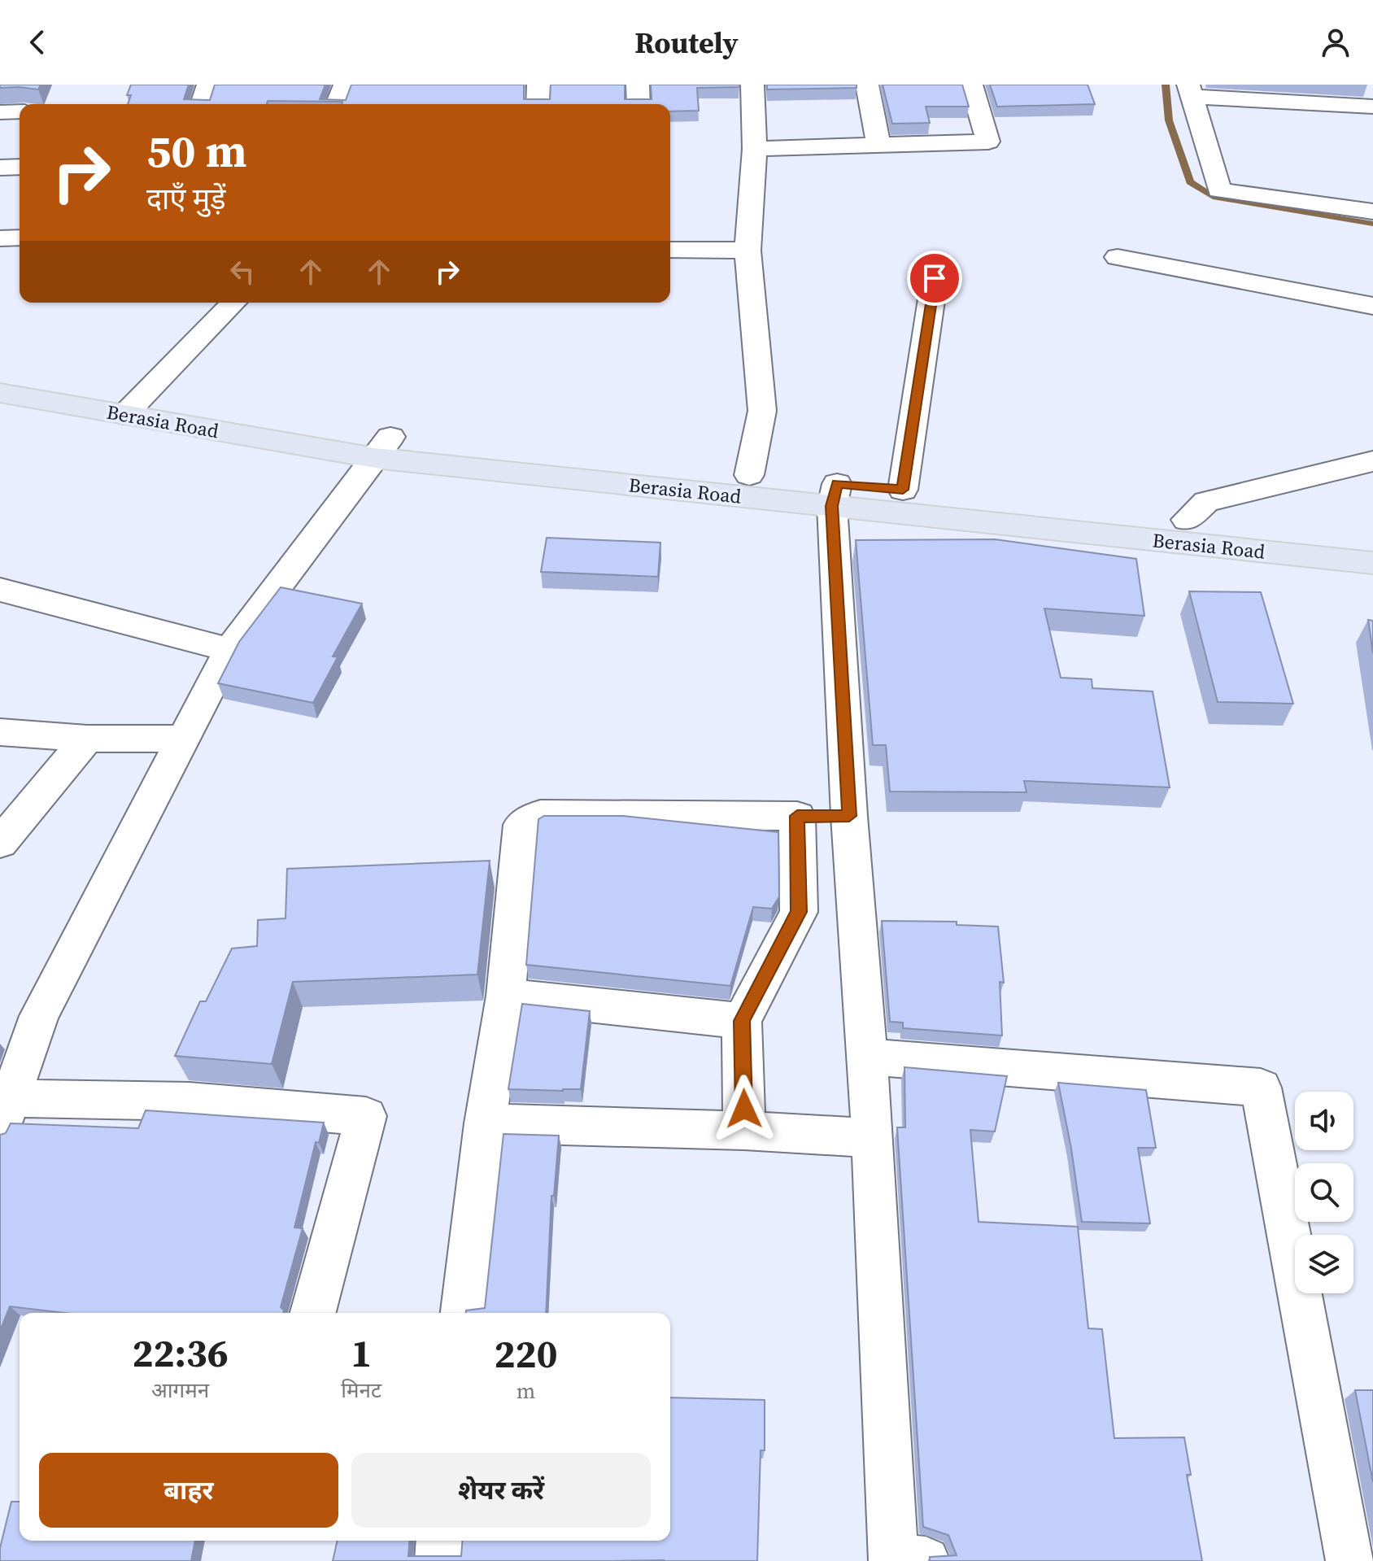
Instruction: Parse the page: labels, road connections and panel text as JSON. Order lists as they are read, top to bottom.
{
  "streets": {
    "main road": ["Berasia Road"]
  },
  "page": {
    "header": "Routely",
    "turn": ["50 m", "दाएँ मुड़ें"],
    "eta": [
      "22:36",
      "आगमन",
      "1",
      "मिनट",
      "220",
      "m"
    ],
    "buttons": ["बाहर", "शेयर करें"]
  }
}
